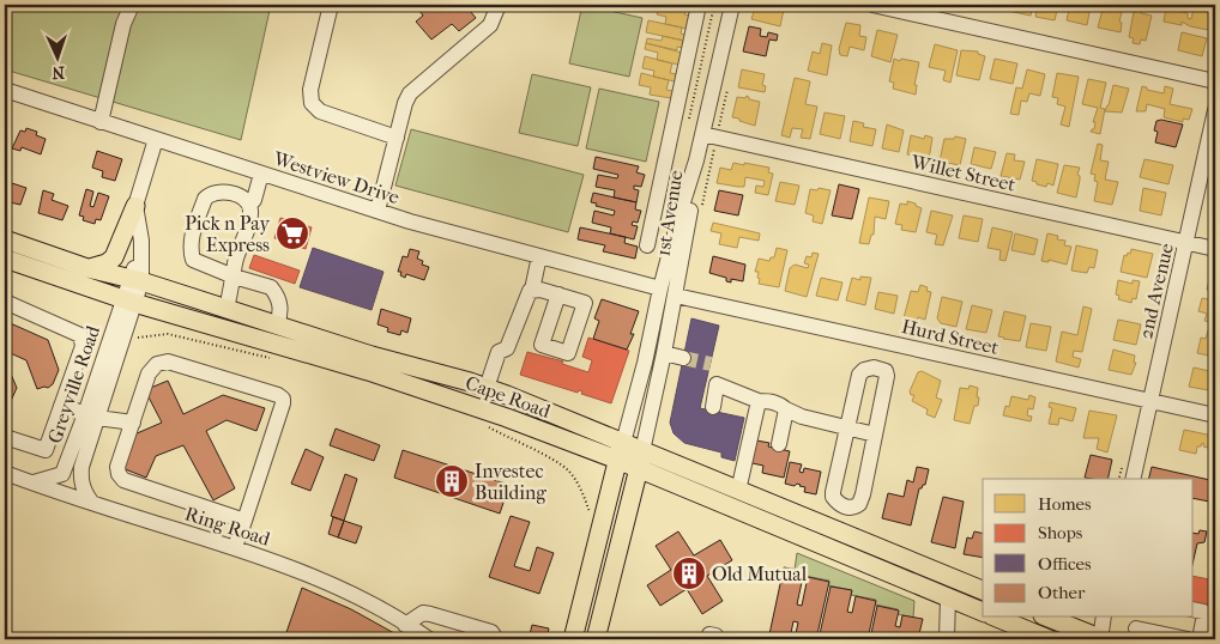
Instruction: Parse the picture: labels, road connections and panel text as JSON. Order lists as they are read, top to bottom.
{
  "streets": {
    "main road": ["Cape Road"],
    "street": [
      "Willet Street",
      "Westview Drive",
      "1st Avenue",
      "2nd Avenue",
      "Hurd Street",
      "Greyville Road",
      "Ring Road"
    ]
  },
  "crossings": [
    ["Willet Street", "2nd Avenue"],
    ["Westview Drive", "1st Avenue"],
    ["1st Avenue", "Hurd Street"],
    ["1st Avenue", "Cape Road"],
    ["2nd Avenue", "Hurd Street"],
    ["Greyville Road", "Cape Road"],
    ["Greyville Road", "Ring Road"]
  ],
  "places": {
    "supermarket": ["Pick n Pay Express"],
    "building": ["Investec Building", "Old Mutual"]
  },
  "legend": [
    "Homes",
    "Shops",
    "Offices",
    "Other"
  ],
  "north": "bottom"
}
